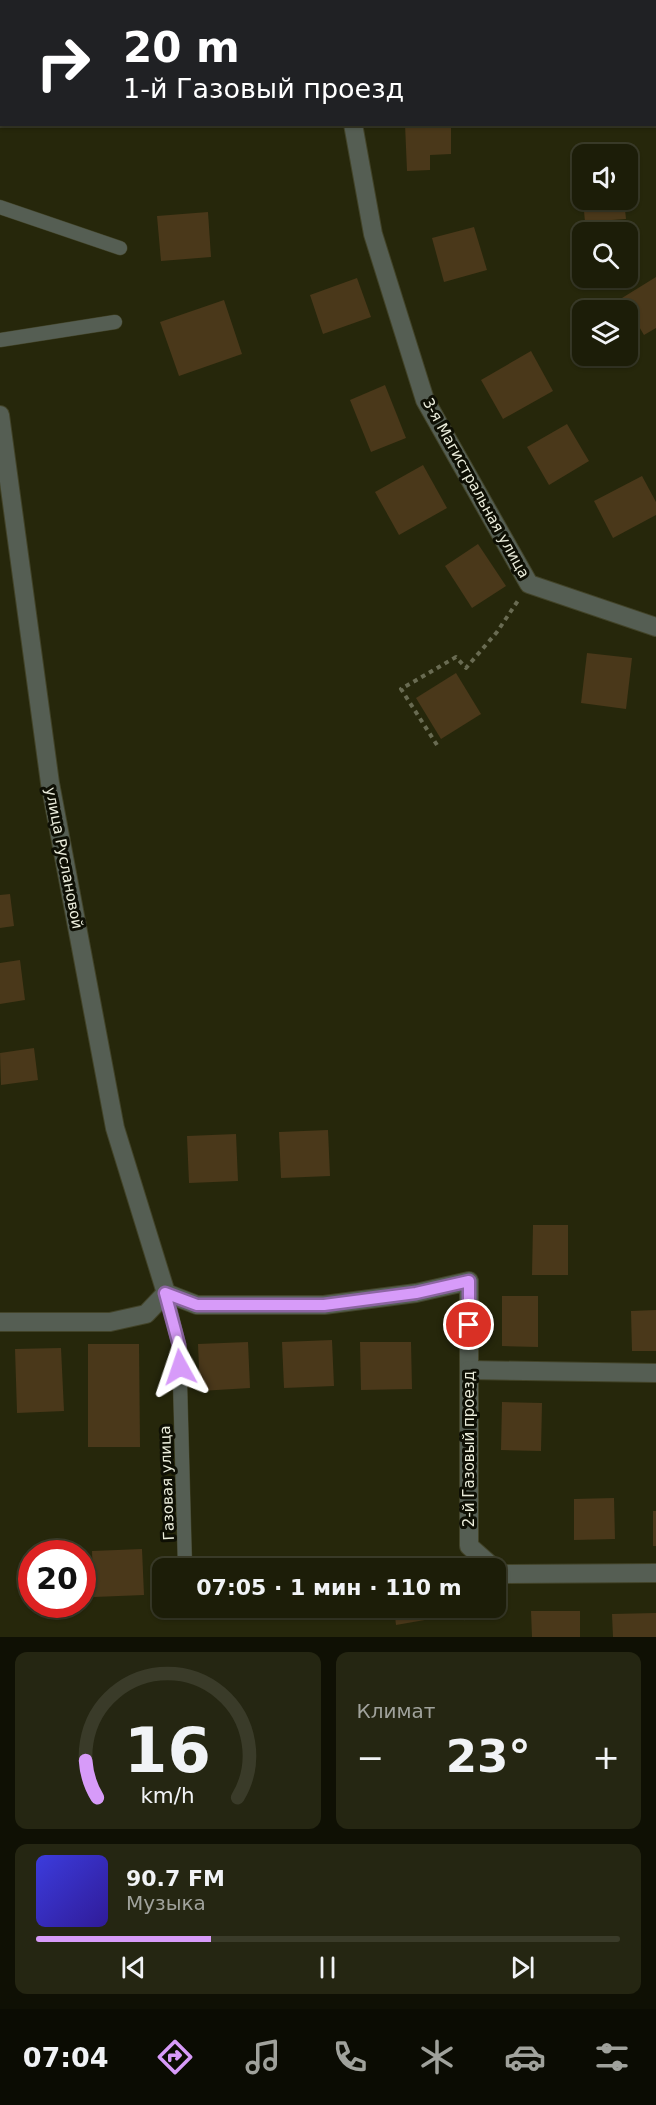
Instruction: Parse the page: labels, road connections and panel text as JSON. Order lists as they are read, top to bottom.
{
  "streets": {
    "street": ["3-я Магистральная улица", "улица Руслановой", "2-й Газовый проезд"],
    "lane": ["Газовая улица"]
  },
  "crossings": [
    ["улица Руслановой", "2-й Газовый проезд"],
    ["улица Руслановой", "Газовая улица"],
    ["2-й Газовый проезд", "Газовая улица"]
  ],
  "page": {
    "turn": ["20 m", "1-й Газовый проезд"],
    "limit": "20",
    "trip": "07:05 · 1 мин · 110 m",
    "tile": "Климат",
    "heat": ["−", "23°", "+"],
    "song": ["90.7 FM", "Музыка"],
    "tabs": "07:04",
    "gauge": ["16", "km/h"]
  }
}
